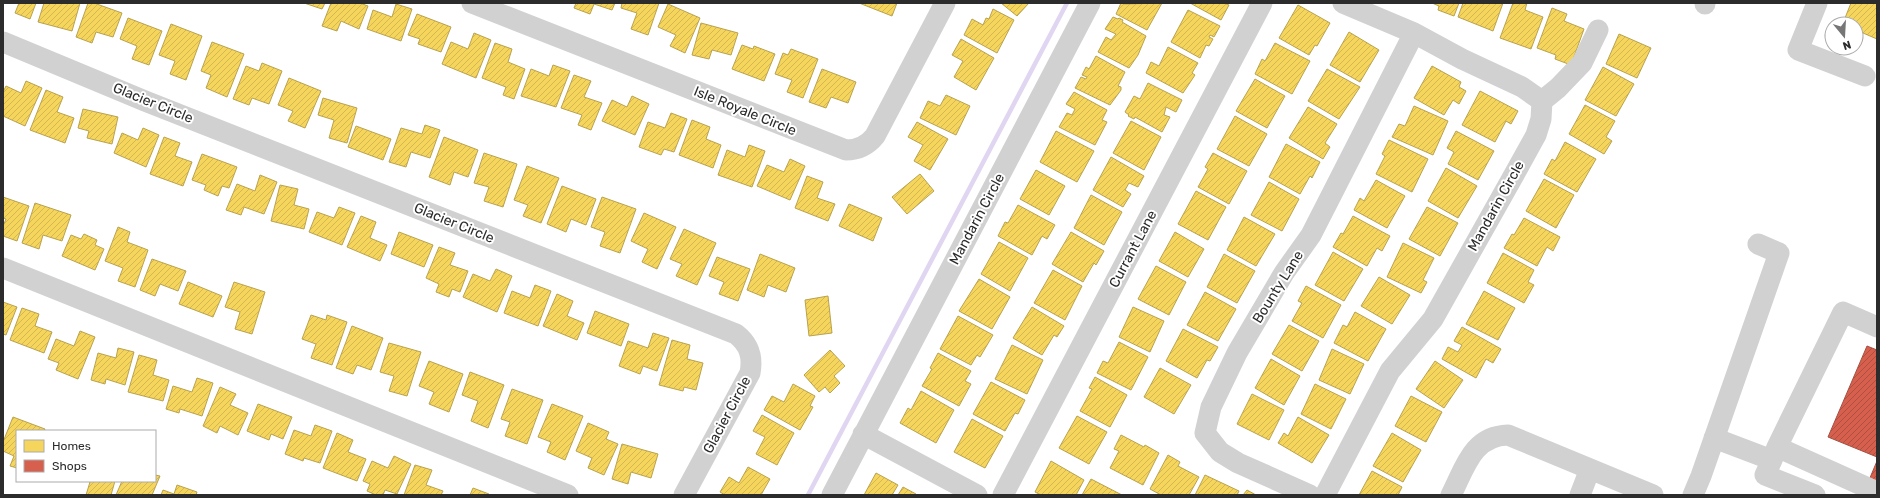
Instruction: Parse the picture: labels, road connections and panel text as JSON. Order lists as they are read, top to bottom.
{
  "streets": {
    "street": [
      "Glacier Circle",
      "Isle Royale Circle",
      "Mandarin Circle",
      "Currant Lane",
      "Bounty Lane"
    ]
  },
  "legend": ["Homes", "Shops"],
  "north": "bottom"
}
